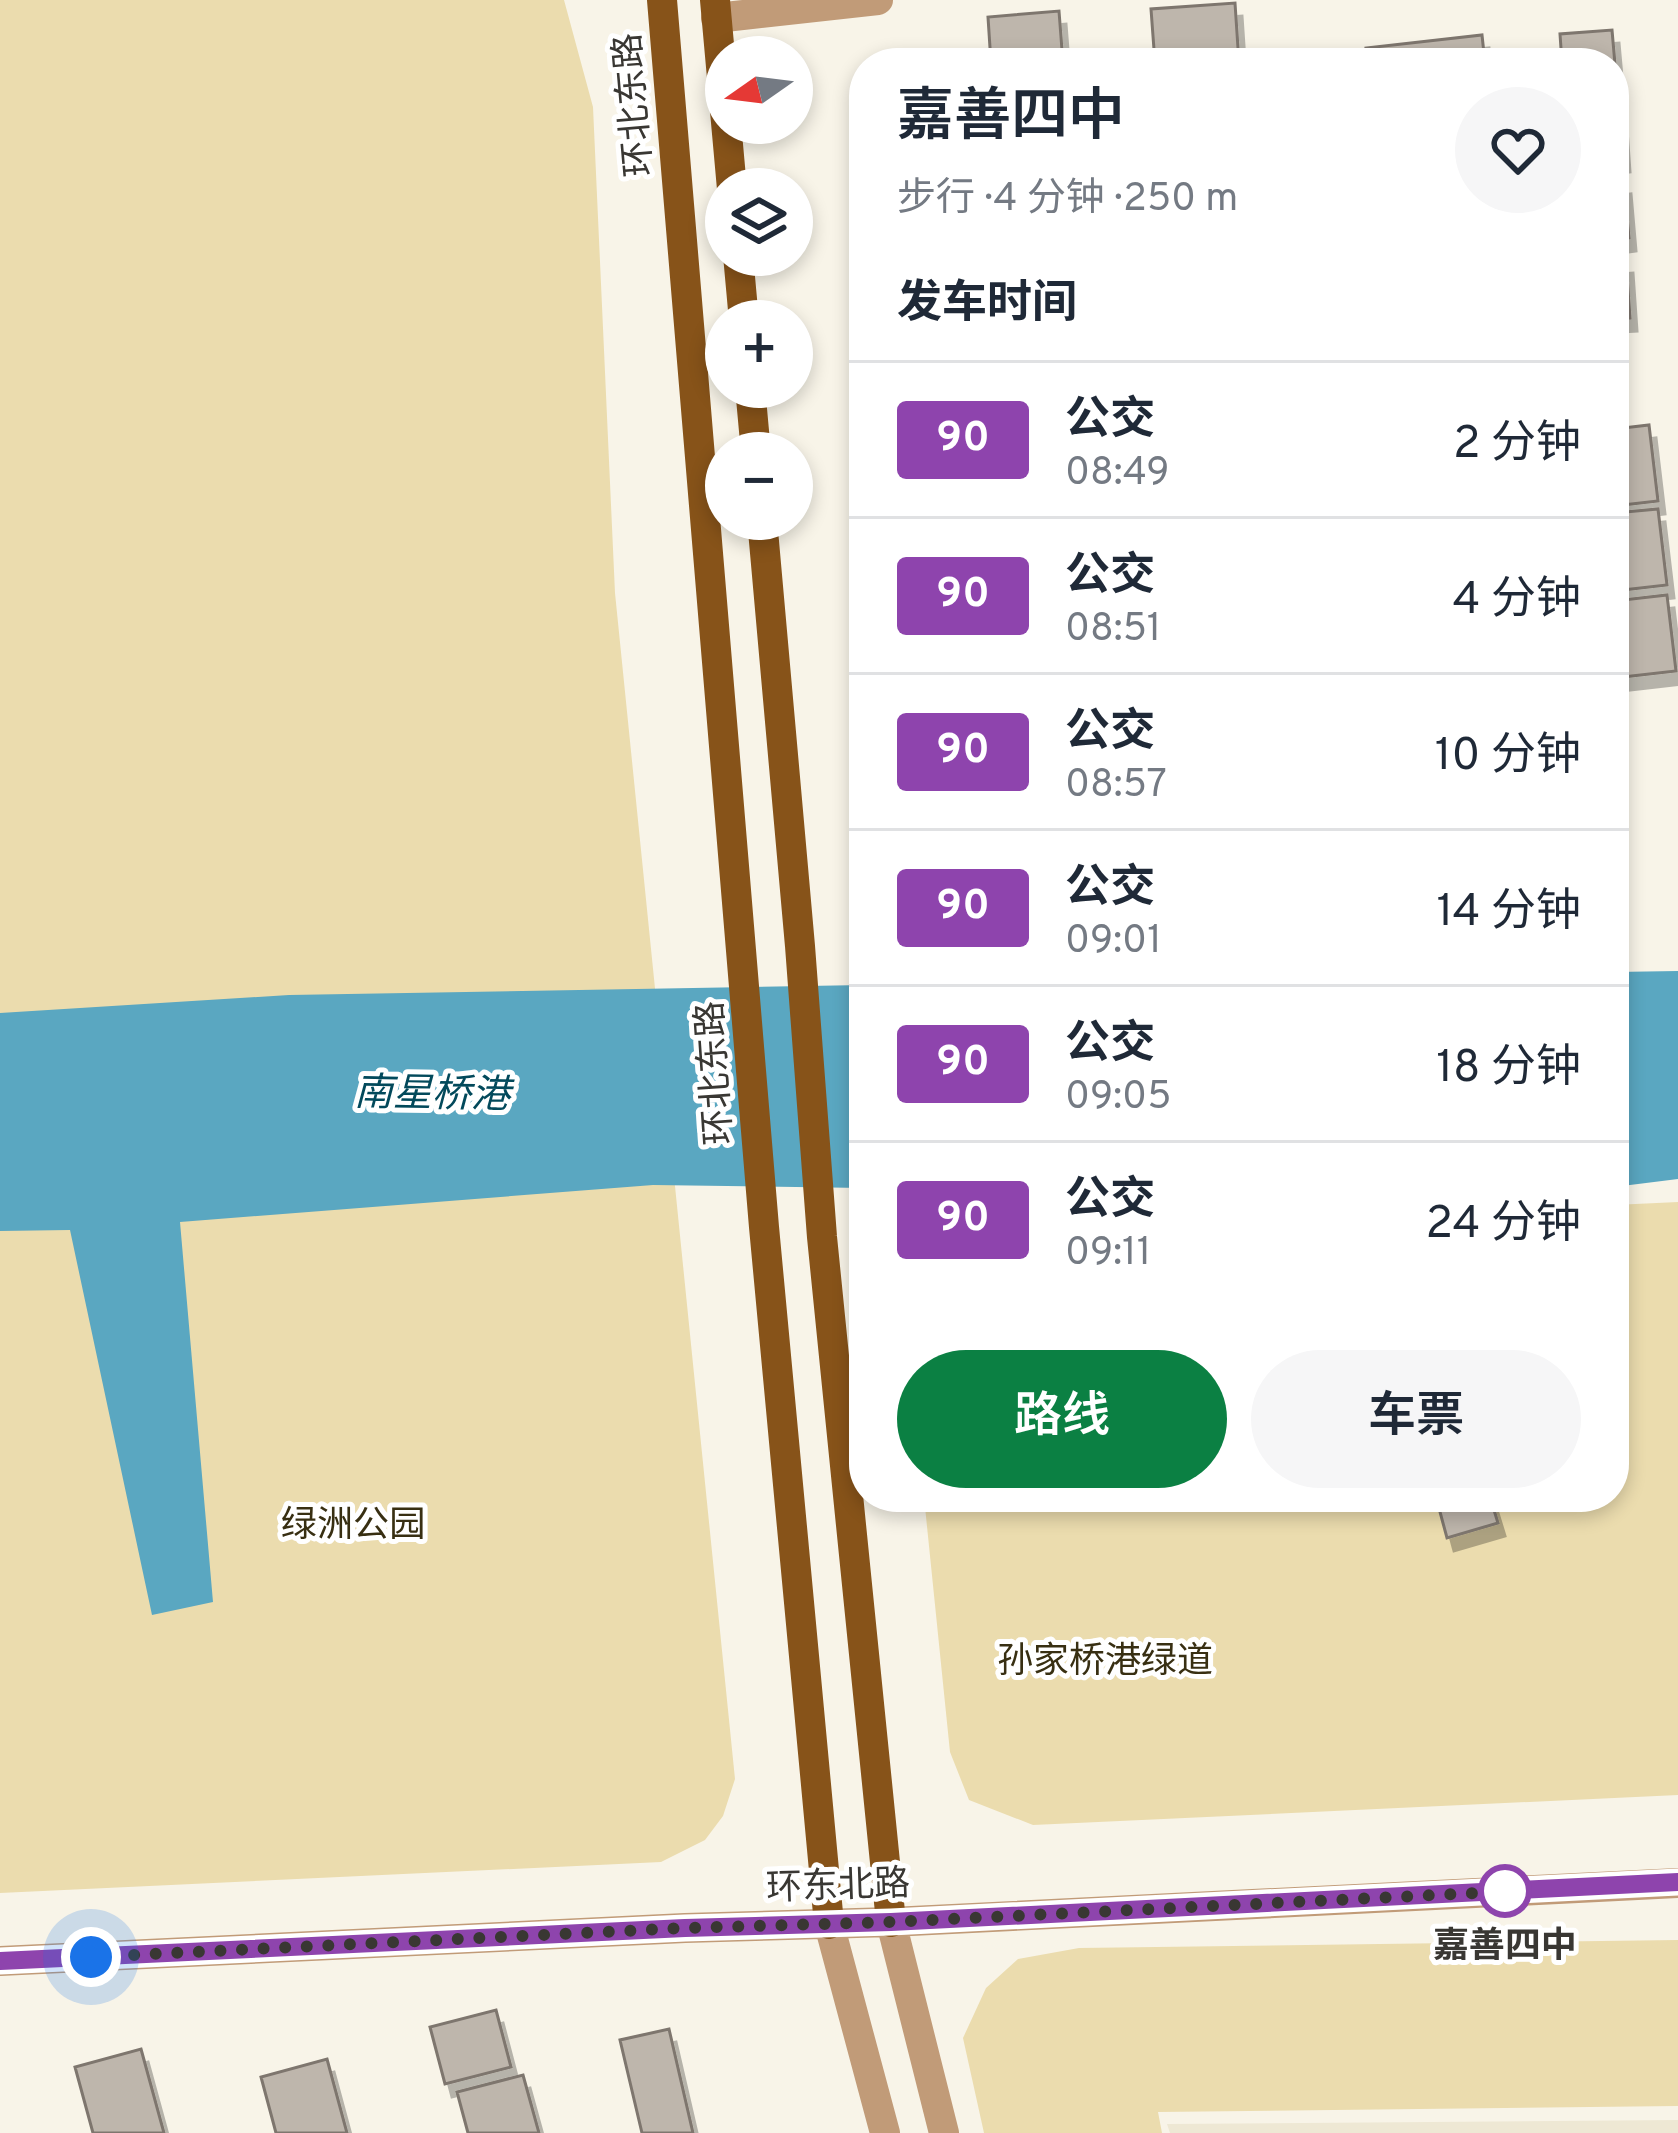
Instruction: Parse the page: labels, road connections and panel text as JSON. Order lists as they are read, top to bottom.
{
  "streets": {
    "main road": ["环北东路"],
    "street": ["环东北路"]
  },
  "crossings": [
    ["环北东路", "环东北路"]
  ],
  "water": ["南星桥港"],
  "parks": ["绿洲公园", "孙家桥港绿道"],
  "places": ["嘉善四中"],
  "lines": ["bus line 90"],
  "north": "left",
  "page": {
    "map_buttons": ["+", "−"],
    "heading": [
      ["嘉善四中", "步行 · 4 分钟 · 250 m"],
      "发车时间"
    ],
    "list": [
      {
        "mark": "90",
        "name": "公交",
        "note": "08:49",
        "value": "2 分钟"
      },
      {
        "mark": "90",
        "name": "公交",
        "note": "08:51",
        "value": "4 分钟"
      },
      {
        "mark": "90",
        "name": "公交",
        "note": "08:57",
        "value": "10 分钟"
      },
      {
        "mark": "90",
        "name": "公交",
        "note": "09:01",
        "value": "14 分钟"
      },
      {
        "mark": "90",
        "name": "公交",
        "note": "09:05",
        "value": "18 分钟"
      },
      {
        "mark": "90",
        "name": "公交",
        "note": "09:11",
        "value": "24 分钟"
      }
    ],
    "buttons": ["路线", "车票"]
  }
}
